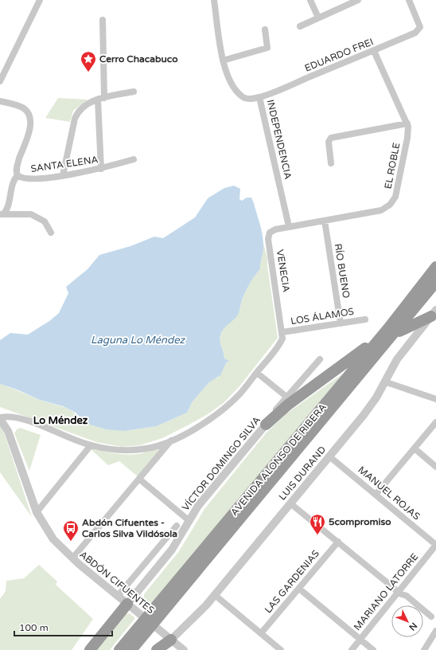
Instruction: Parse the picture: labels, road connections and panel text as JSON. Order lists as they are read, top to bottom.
{
  "streets": {
    "highway": ["AVENIDA ALONSO DE RIBERA"],
    "street": [
      "EDUARDO FREI",
      "INDEPENDENCIA",
      "SANTA ELENA",
      "EL ROBLE",
      "VENECIA",
      "RÍO BUENO",
      "LOS ÁLAMOS",
      "VÍCTOR DOMINGO SILVA",
      "LUIS DURAND",
      "MANUEL ROJAS",
      "LAS GARDENIAS",
      "ABDÓN CIFUENTES",
      "MARIANO LATORRE"
    ]
  },
  "crossings": [
    ["EDUARDO FREI", "INDEPENDENCIA"],
    ["EDUARDO FREI", "EL ROBLE"],
    ["INDEPENDENCIA", "EL ROBLE"],
    ["INDEPENDENCIA", "VENECIA"],
    ["EL ROBLE", "VENECIA"],
    ["EL ROBLE", "RÍO BUENO"],
    ["VENECIA", "LOS ÁLAMOS"],
    ["RÍO BUENO", "LOS ÁLAMOS"],
    ["VÍCTOR DOMINGO SILVA", "ABDÓN CIFUENTES"],
    ["LUIS DURAND", "MANUEL ROJAS"],
    ["LUIS DURAND", "ABDÓN CIFUENTES"],
    ["MANUEL ROJAS", "MARIANO LATORRE"]
  ],
  "districts": ["Lo Méndez"],
  "water": ["Laguna Lo Méndez"],
  "places": {
    "place": ["Cerro Chacabuco"],
    "restaurant": ["5compromiso"],
    "bus stop": ["Abdón Cifuentes - Carlos Silva Vildósola"]
  },
  "scale_bar": "100 m",
  "north": "bottom right"
}
